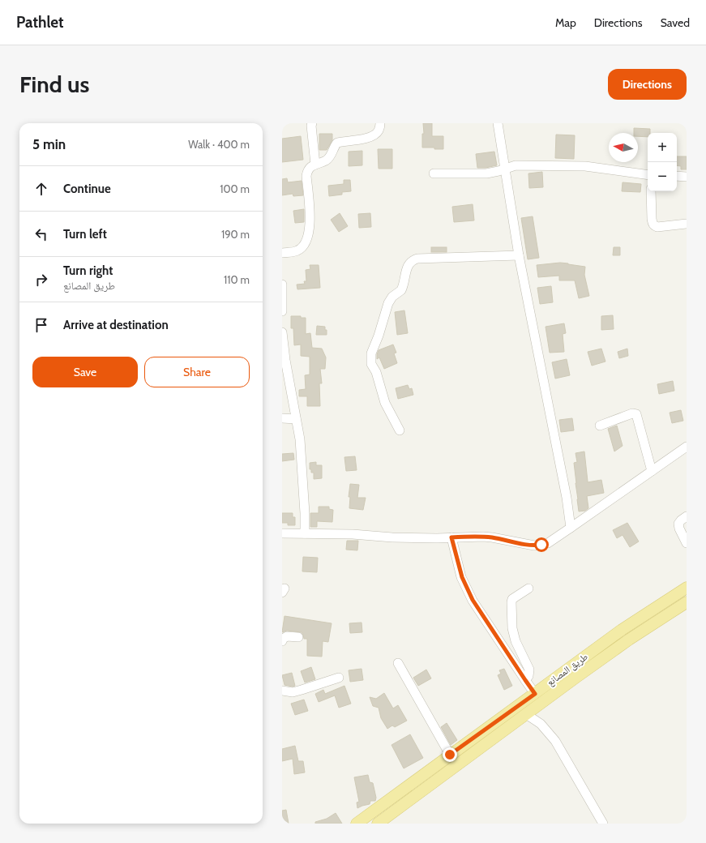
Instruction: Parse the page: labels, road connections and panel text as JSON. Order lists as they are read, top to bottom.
{
  "streets": {
    "main road": ["طريق المصانع"]
  },
  "north": "left",
  "page": {
    "header": "Pathlet",
    "nav": ["Map", "Directions", "Saved"],
    "buttons": [
      "Directions",
      ["Save", "Share"]
    ],
    "title": "Find us",
    "heading": ["5 min", "Walk · 400 m"],
    "map_buttons": ["+", "−"],
    "list": [
      ["Continue", "100 m"],
      ["Turn left", "190 m"],
      ["Turn right", "طريق المصانع", "110 m"],
      "Arrive at destination"
    ]
  }
}
